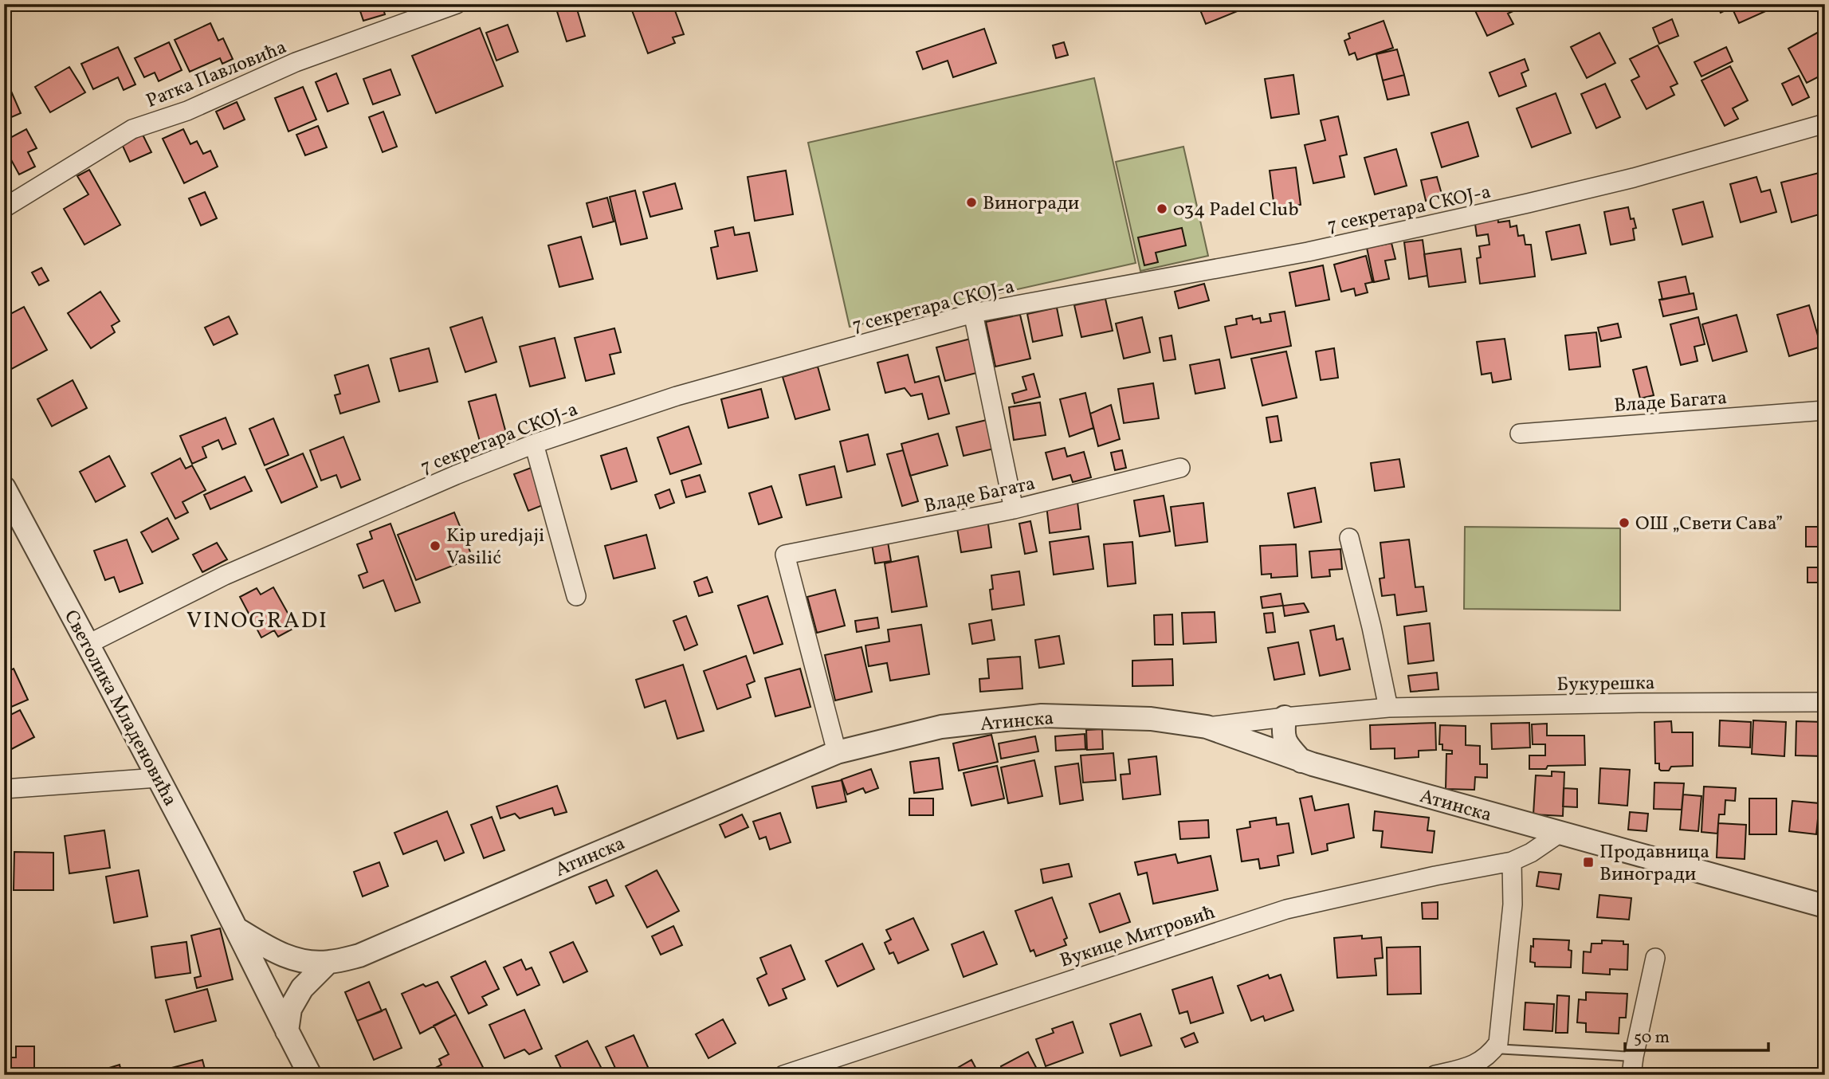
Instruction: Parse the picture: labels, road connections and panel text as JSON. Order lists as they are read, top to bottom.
{
  "streets": {
    "street": [
      "Ратка Павловића",
      "7 секретара СКОЈ-а",
      "Владе Багата",
      "Букурешка",
      "Светолика Младеновића",
      "Атинска",
      "Вукице Митровић"
    ]
  },
  "crossings": [
    ["7 секретара СКОЈ-а", "Светолика Младеновића"],
    ["Владе Багата", "Атинска"],
    ["Букурешка", "Атинска"],
    ["Светолика Младеновића", "Атинска"],
    ["Атинска", "Вукице Митровић"]
  ],
  "districts": ["VINOGRADI"],
  "places": {
    "other": [
      "Виногради",
      "034 Padel Club",
      "ОШ „Свети Сава”",
      "Kip uredjaji Vasilić"
    ],
    "transit": ["Продавница Виногради"]
  },
  "scale_bar": "50 m"
}
